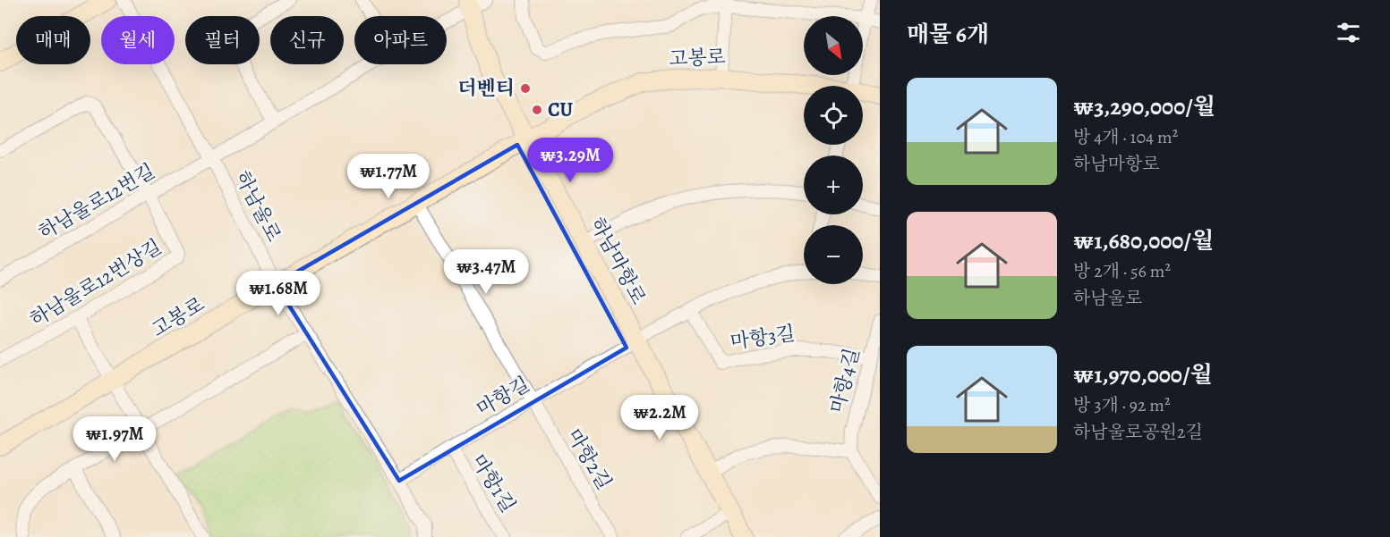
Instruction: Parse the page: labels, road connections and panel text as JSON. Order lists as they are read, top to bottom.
{
  "streets": {
    "main road": ["고봉로", "하남마항로"],
    "street": [
      "하남울로12번길",
      "하남울로",
      "하남울로12번상길",
      "마항3길",
      "마항4길",
      "마항길",
      "마항2길",
      "마항1길"
    ]
  },
  "crossings": [
    ["고봉로", "하남울로"],
    ["고봉로", "하남마항로"],
    ["고봉로", "마항2길"],
    ["하남울로12번길", "하남울로"],
    ["하남울로12번길", "하남마항로"],
    ["하남울로12번길", "하남울로12번상길"],
    ["하남울로", "마항길"],
    ["하남마항로", "마항길"],
    ["마항3길", "마항4길"],
    ["마항3길", "마항길"],
    ["마항길", "마항2길"],
    ["마항길", "마항1길"]
  ],
  "places": ["더벤티", "CU"],
  "north": "bottom right",
  "page": {
    "heading": "매물 6개",
    "map_buttons": ["+", "−"],
    "chip": [
      "매매",
      "월세",
      "필터",
      "신규",
      "아파트"
    ],
    "list": [
      {
        "name": "₩3,290,000/월",
        "note": "방 4개 · 104 m² · 하남마항로"
      },
      {
        "name": "₩1,680,000/월",
        "note": "방 2개 · 56 m² · 하남울로"
      },
      {
        "name": "₩1,970,000/월",
        "note": "방 3개 · 92 m² · 하남울로공원2길"
      }
    ],
    "price": [
      "₩3.29M",
      "₩1.77M",
      "₩3.47M",
      "₩1.68M",
      "₩2.2M",
      "₩1.97M"
    ]
  }
}
